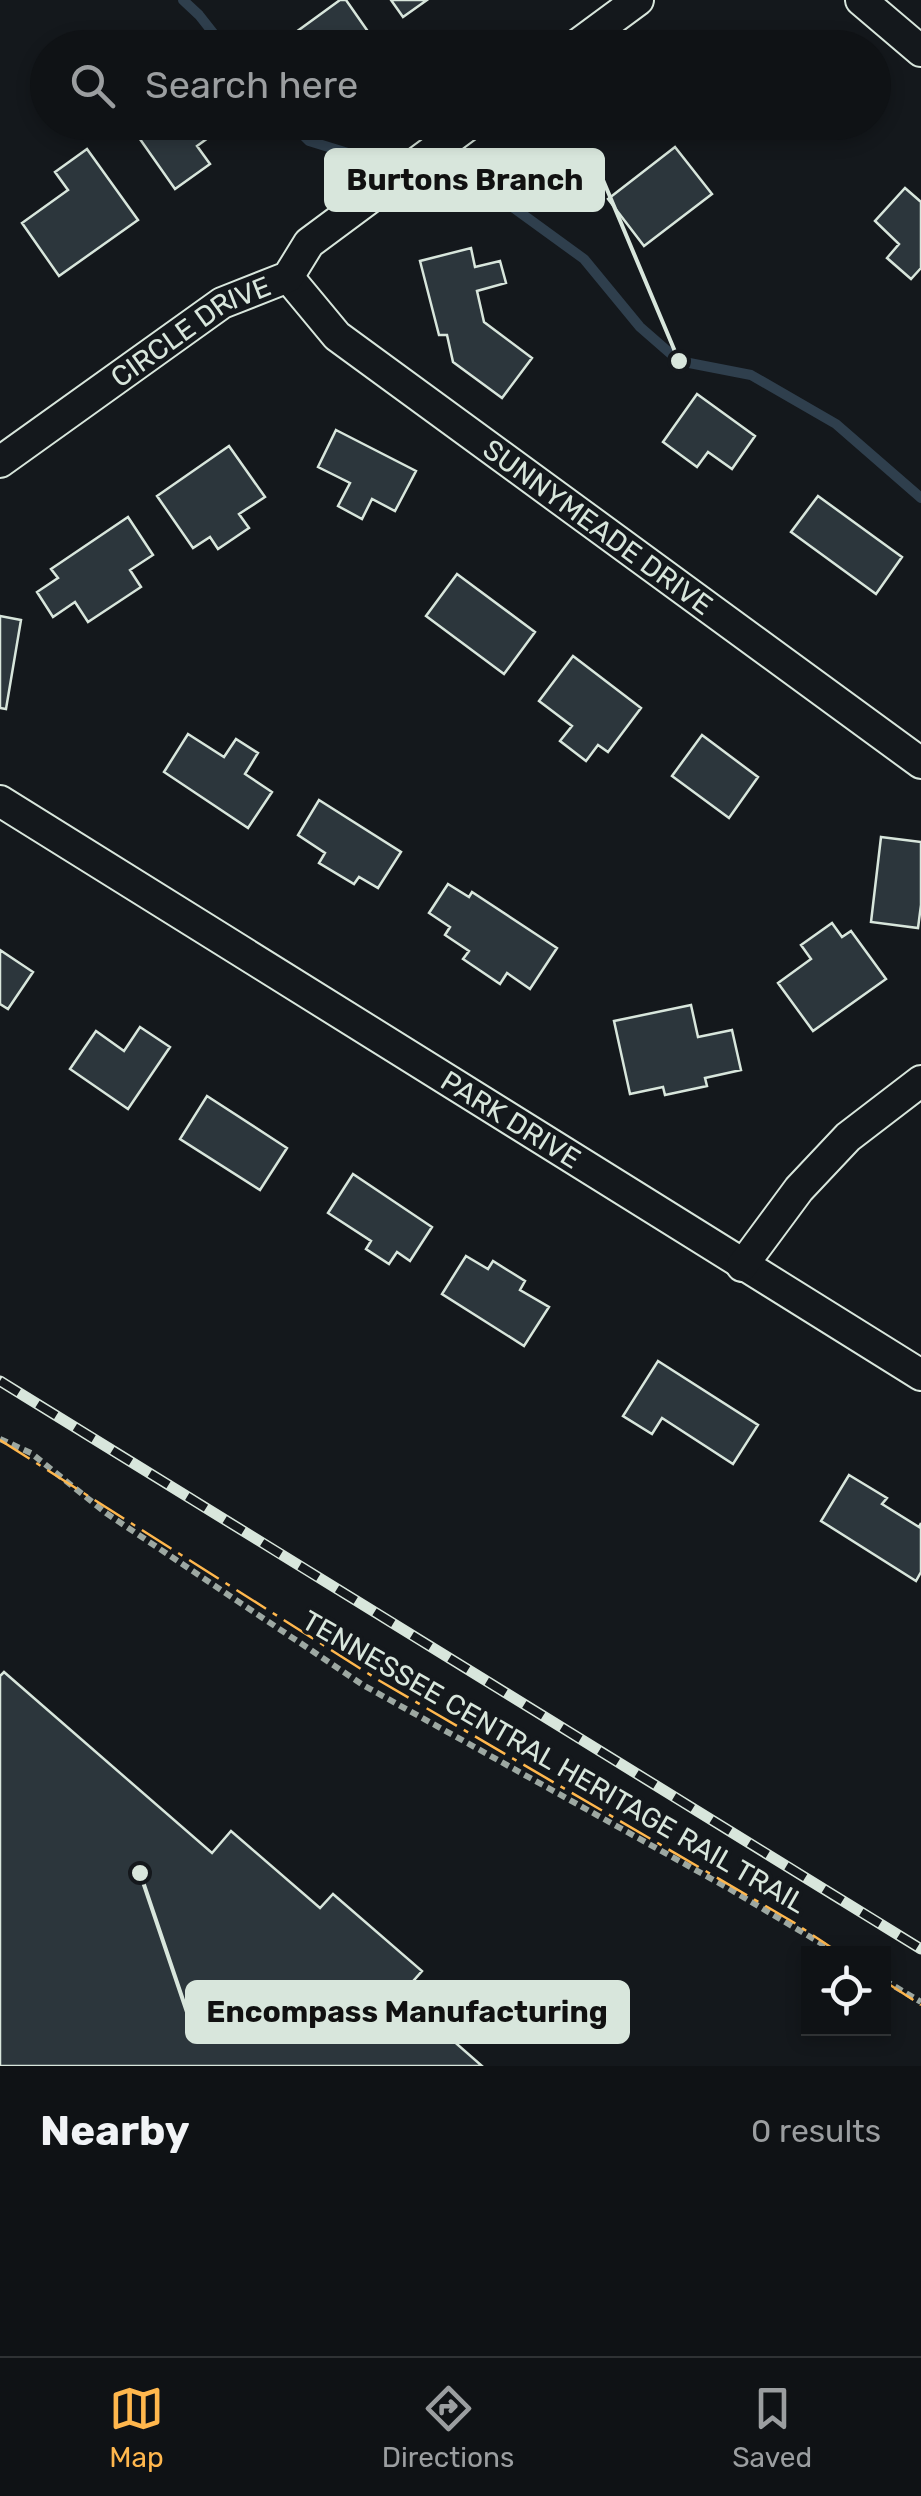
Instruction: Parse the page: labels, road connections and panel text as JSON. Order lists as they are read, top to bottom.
{
  "streets": {
    "street": ["CIRCLE DRIVE", "SUNNYMEADE DRIVE", "PARK DRIVE"],
    "path": ["TENNESSEE CENTRAL HERITAGE RAIL TRAIL"]
  },
  "crossings": [
    ["CIRCLE DRIVE", "SUNNYMEADE DRIVE"]
  ],
  "places": ["Burtons Branch", "Encompass Manufacturing"],
  "page": {
    "search": "Search here",
    "heading": ["Nearby", "0 results"],
    "nav": ["Map", "Directions", "Saved"]
  }
}
